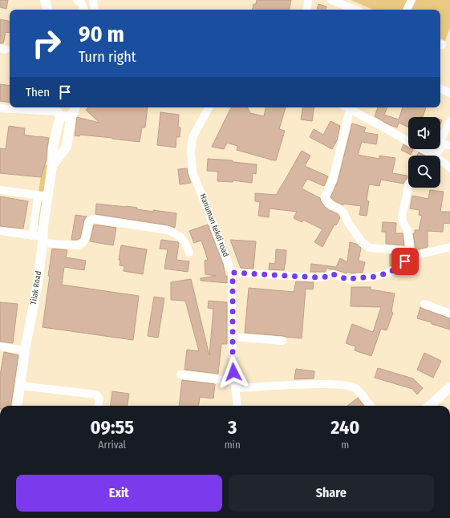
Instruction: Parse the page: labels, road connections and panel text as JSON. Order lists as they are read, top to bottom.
{
  "streets": {
    "main road": ["Tilak Road"],
    "street": ["Hanuman tekdi road"]
  },
  "page": {
    "turn": ["90 m", "Turn right"],
    "then": "Then",
    "eta": [
      "09:55",
      "Arrival",
      "3",
      "min",
      "240",
      "m"
    ],
    "buttons": ["Exit", "Share"]
  }
}
